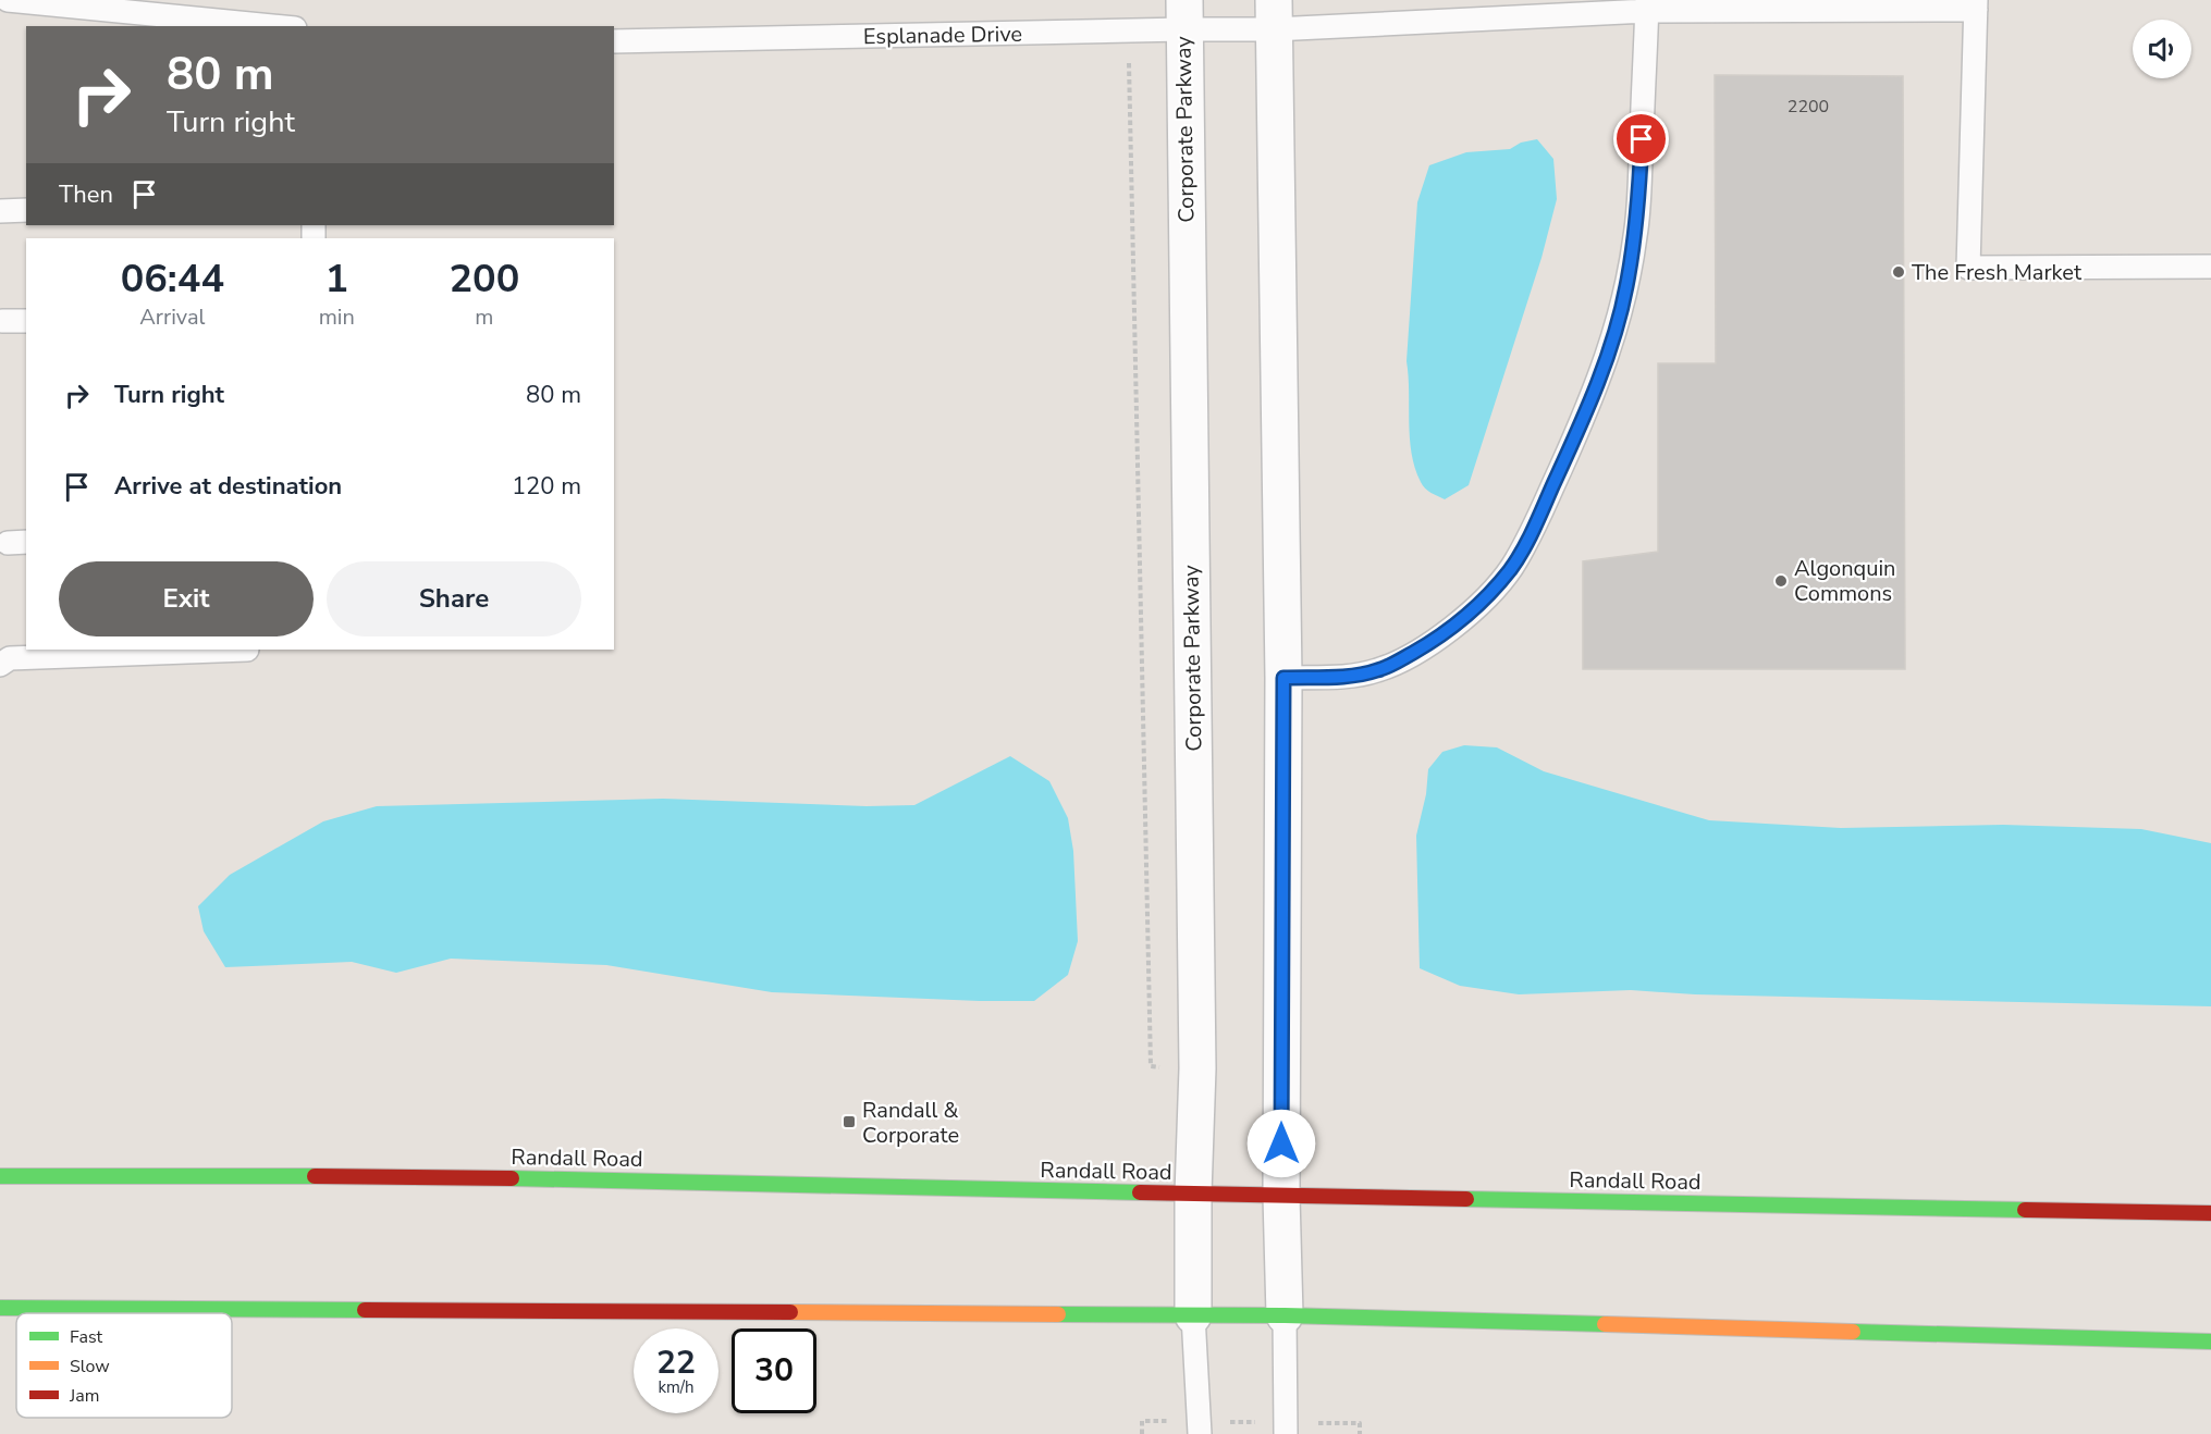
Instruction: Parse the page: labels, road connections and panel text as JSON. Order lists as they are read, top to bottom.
{
  "streets": {
    "main road": ["Randall Road"],
    "street": ["Corporate Parkway"],
    "lane": ["Esplanade Drive"]
  },
  "crossings": [
    ["Esplanade Drive", "Corporate Parkway"],
    ["Corporate Parkway", "Randall Road"]
  ],
  "places": {
    "other": ["The Fresh Market", "Algonquin Commons"],
    "transit": ["Randall & Corporate"]
  },
  "house_numbers": ["2200"],
  "legend": ["Fast", "Slow", "Jam"],
  "page": {
    "turn": ["80 m", "Turn right"],
    "then": "Then",
    "eta": [
      "06:44",
      "Arrival",
      "1",
      "min",
      "200",
      "m"
    ],
    "list": [
      {
        "name": "Turn right",
        "value": "80 m"
      },
      {
        "name": "Arrive at destination",
        "value": "120 m"
      }
    ],
    "buttons": ["Exit", "Share"],
    "speed": "22 km/h",
    "limit": "30"
  }
}
